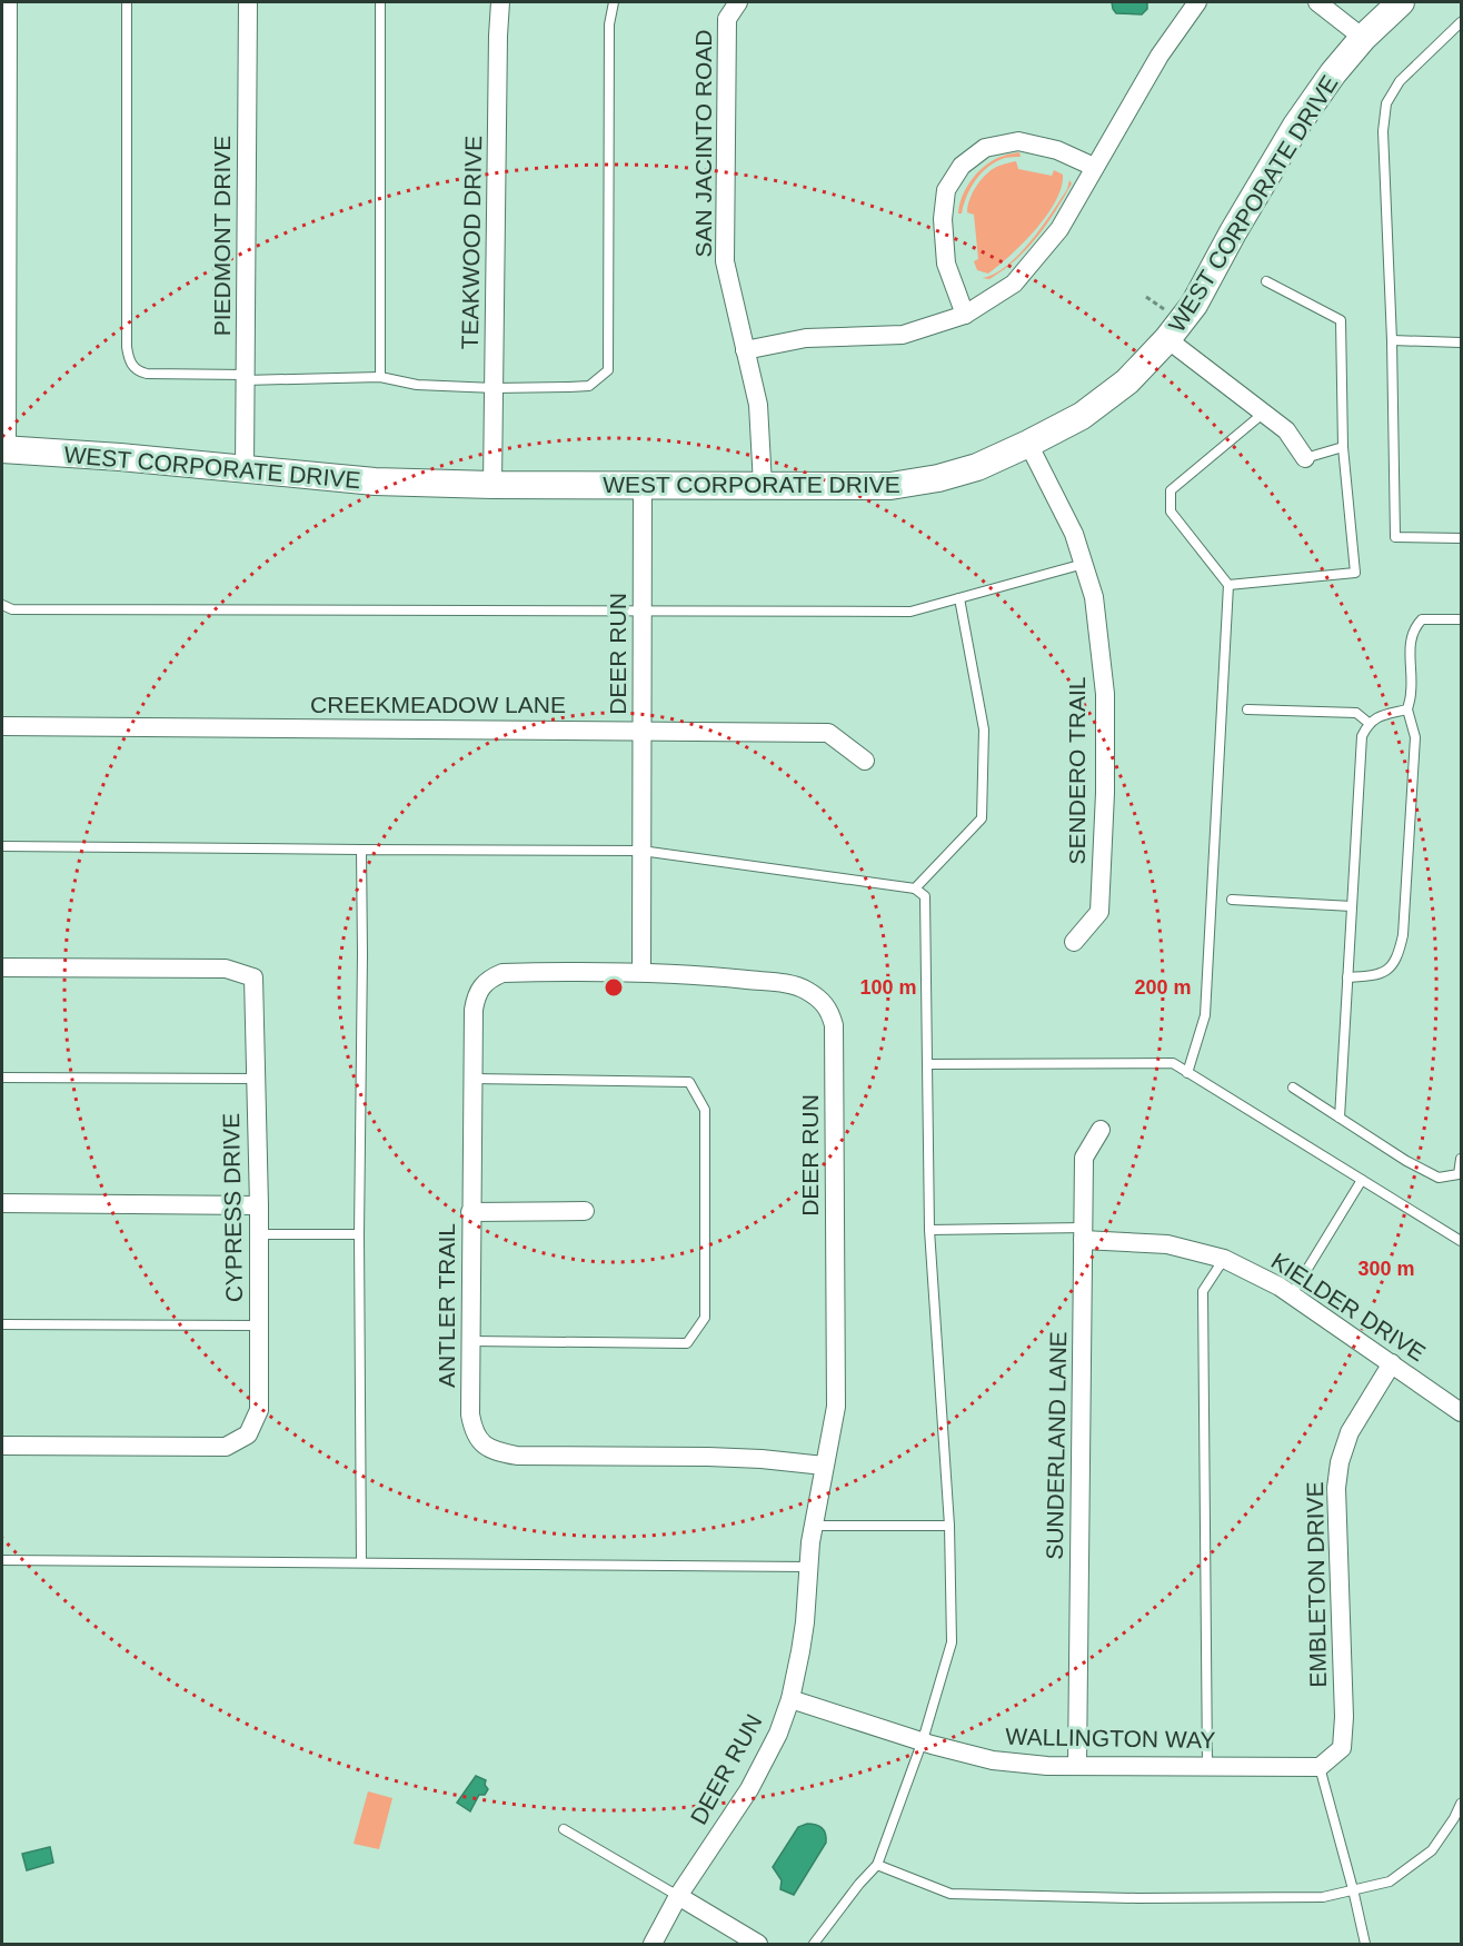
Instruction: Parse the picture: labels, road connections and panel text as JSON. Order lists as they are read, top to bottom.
{
  "streets": {
    "street": [
      "SAN JACINTO ROAD",
      "WEST CORPORATE DRIVE",
      "PIEDMONT DRIVE",
      "TEAKWOOD DRIVE",
      "DEER RUN",
      "CREEKMEADOW LANE",
      "SENDERO TRAIL",
      "CYPRESS DRIVE",
      "ANTLER TRAIL",
      "KIELDER DRIVE",
      "SUNDERLAND LANE",
      "EMBLETON DRIVE",
      "WALLINGTON WAY"
    ]
  },
  "crossings": [
    ["SAN JACINTO ROAD", "WEST CORPORATE DRIVE"],
    ["WEST CORPORATE DRIVE", "PIEDMONT DRIVE"],
    ["WEST CORPORATE DRIVE", "TEAKWOOD DRIVE"],
    ["WEST CORPORATE DRIVE", "DEER RUN"],
    ["WEST CORPORATE DRIVE", "SENDERO TRAIL"],
    ["DEER RUN", "CREEKMEADOW LANE"],
    ["DEER RUN", "ANTLER TRAIL"],
    ["DEER RUN", "WALLINGTON WAY"],
    ["KIELDER DRIVE", "SUNDERLAND LANE"],
    ["KIELDER DRIVE", "EMBLETON DRIVE"],
    ["SUNDERLAND LANE", "WALLINGTON WAY"],
    ["EMBLETON DRIVE", "WALLINGTON WAY"]
  ],
  "rings": ["100 m", "200 m", "300 m"]
}
